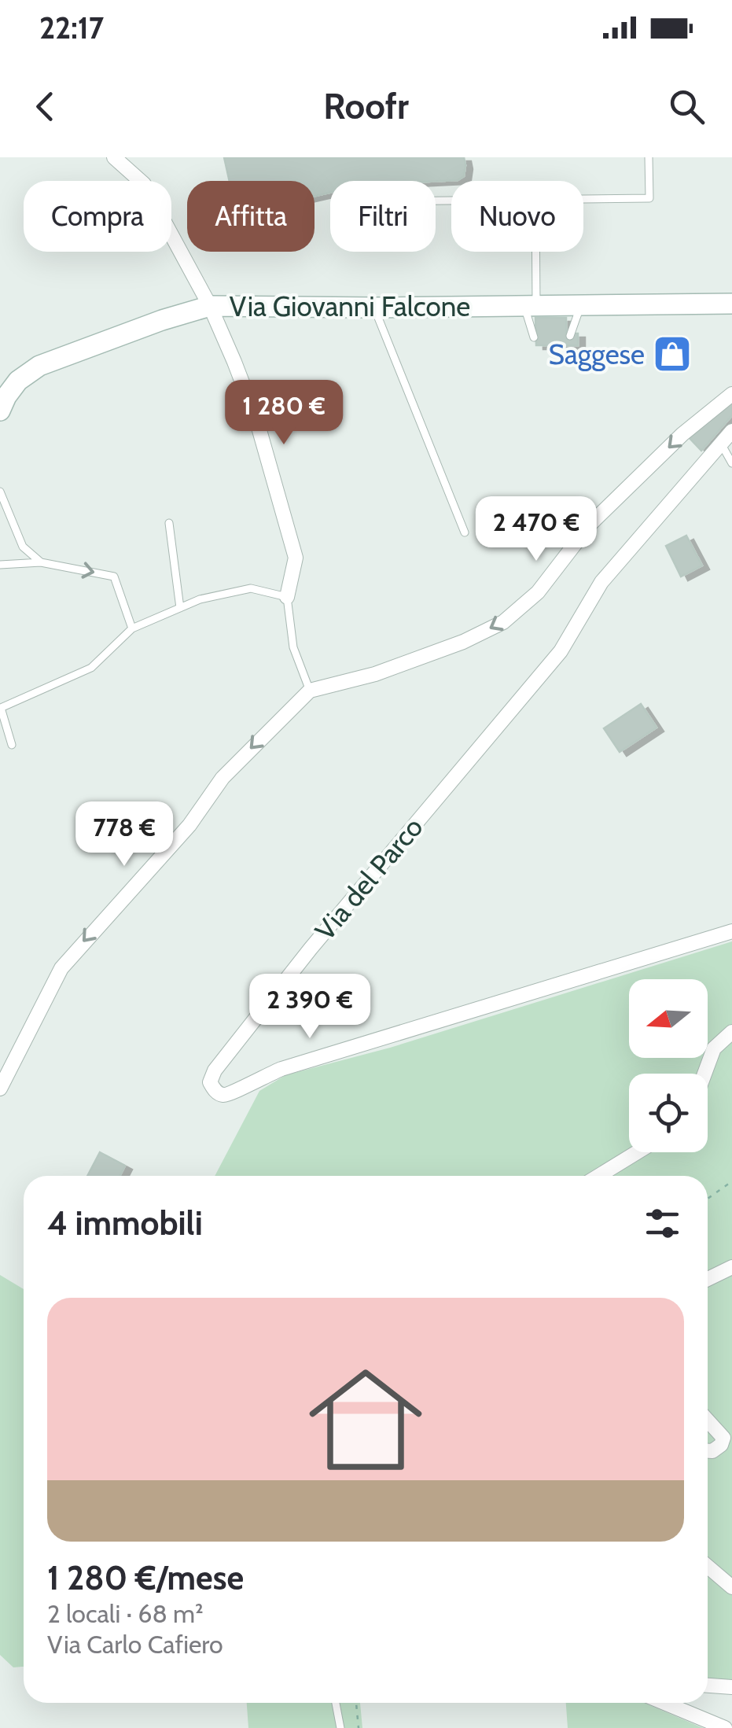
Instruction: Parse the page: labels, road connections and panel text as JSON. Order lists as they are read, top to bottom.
{
  "streets": {
    "main road": ["Via Giovanni Falcone"],
    "street": ["Via del Parco"]
  },
  "places": {
    "shop": ["Saggese"]
  },
  "north": "left",
  "page": {
    "status": "22:17",
    "header": "Roofr",
    "chip": [
      "Compra",
      "Affitta",
      "Filtri",
      "Nuovo"
    ],
    "price": [
      "1 280 €",
      "2 470 €",
      "778 €",
      "2 390 €"
    ],
    "heading": "4 immobili",
    "list": [
      {
        "name": "1 280 €/mese",
        "note": "2 locali · 68 m² · Via Carlo Cafiero"
      }
    ]
  }
}
